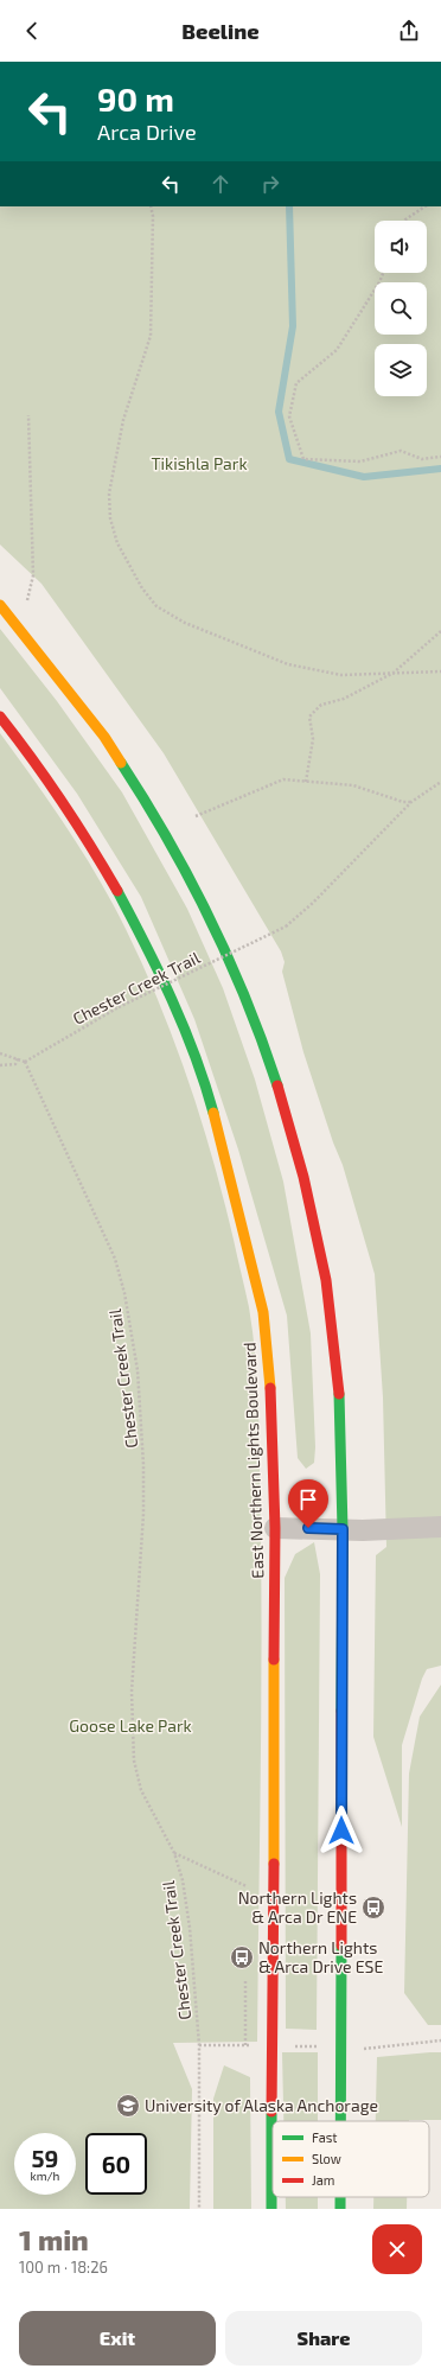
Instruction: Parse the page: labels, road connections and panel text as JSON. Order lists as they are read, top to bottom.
{
  "streets": {
    "main road": ["East Northern Lights Boulevard"],
    "path": ["Chester Creek Trail"]
  },
  "parks": ["Tikishla Park", "Goose Lake Park"],
  "places": {
    "bus stop": ["Northern Lights & Arca Dr ENE", "Northern Lights & Arca Drive ESE"],
    "school or university": ["University of Alaska Anchorage"]
  },
  "legend": ["Fast", "Slow", "Jam"],
  "page": {
    "header": "Beeline",
    "turn": ["90 m", "Arca Drive"],
    "speed": "59 km/h",
    "limit": "60",
    "heading": ["1 min", "100 m · 18:26"],
    "buttons": ["Exit", "Share"]
  }
}
